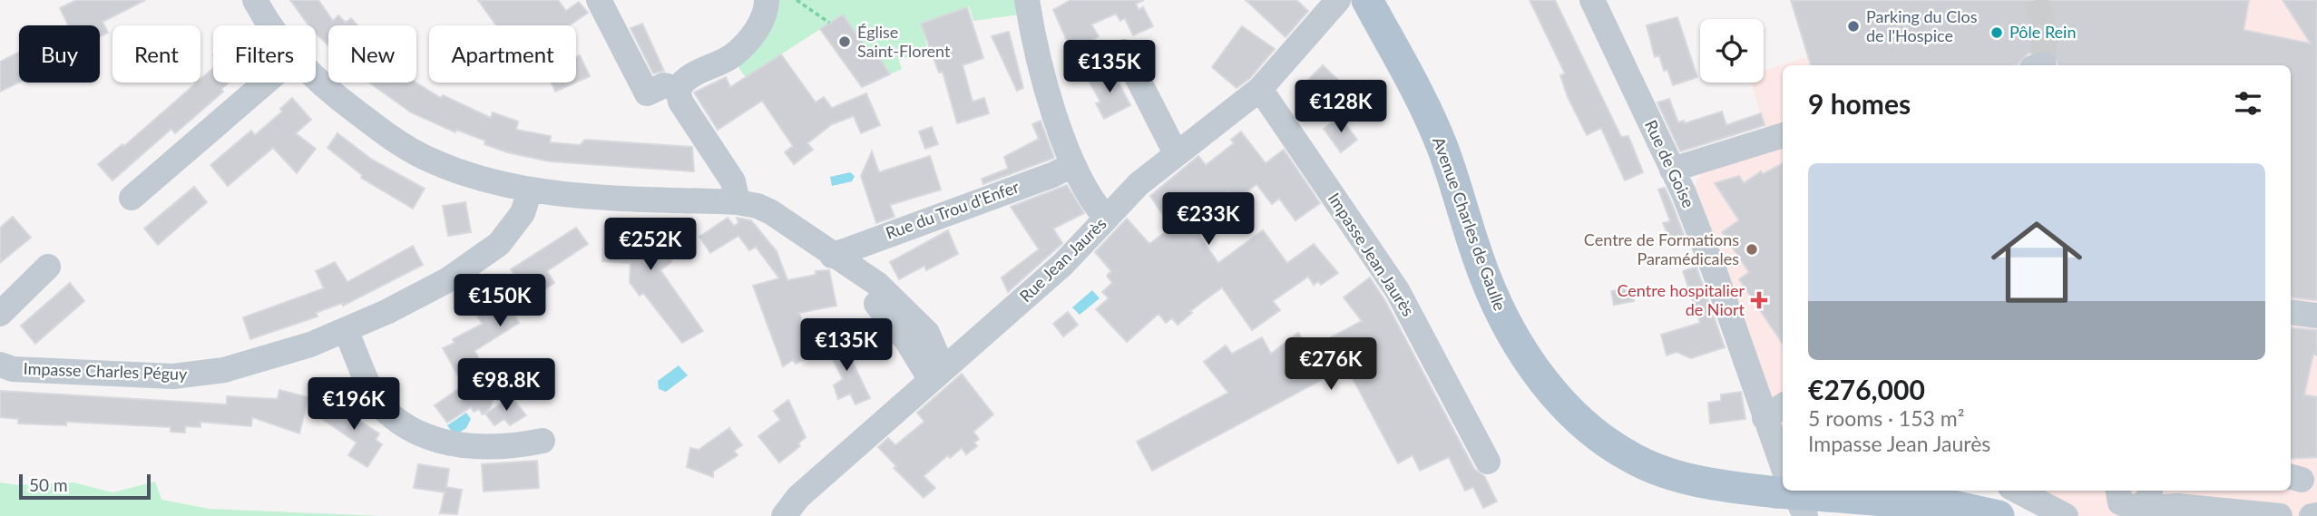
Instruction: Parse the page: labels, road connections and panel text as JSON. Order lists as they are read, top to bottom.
{
  "streets": {
    "main road": ["Avenue Charles de Gaulle"],
    "street": [
      "Rue de Goise",
      "Rue du Trou d'Enfer",
      "Impasse Jean Jaurès",
      "Rue Jean Jaurès",
      "Impasse Charles Péguy"
    ]
  },
  "crossings": [
    ["Impasse Jean Jaurès", "Rue Jean Jaurès"]
  ],
  "places": {
    "other": [
      "Parking du Clos de l'Hospice",
      "Pôle Rein",
      "Église Saint-Florent",
      "Centre de Formations Paramédicales"
    ],
    "health": ["Centre hospitalier de Niort"]
  },
  "scale_bar": "50 m",
  "page": {
    "chip": [
      "Buy",
      "Rent",
      "Filters",
      "New",
      "Apartment"
    ],
    "price": [
      "€135K",
      "€128K",
      "€233K",
      "€252K",
      "€150K",
      "€135K",
      "€276K",
      "€98.8K",
      "€196K"
    ],
    "heading": "9 homes",
    "list": [
      {
        "name": "€276,000",
        "note": "5 rooms · 153 m² · Impasse Jean Jaurès"
      }
    ],
    "scale": "50 m"
  }
}
